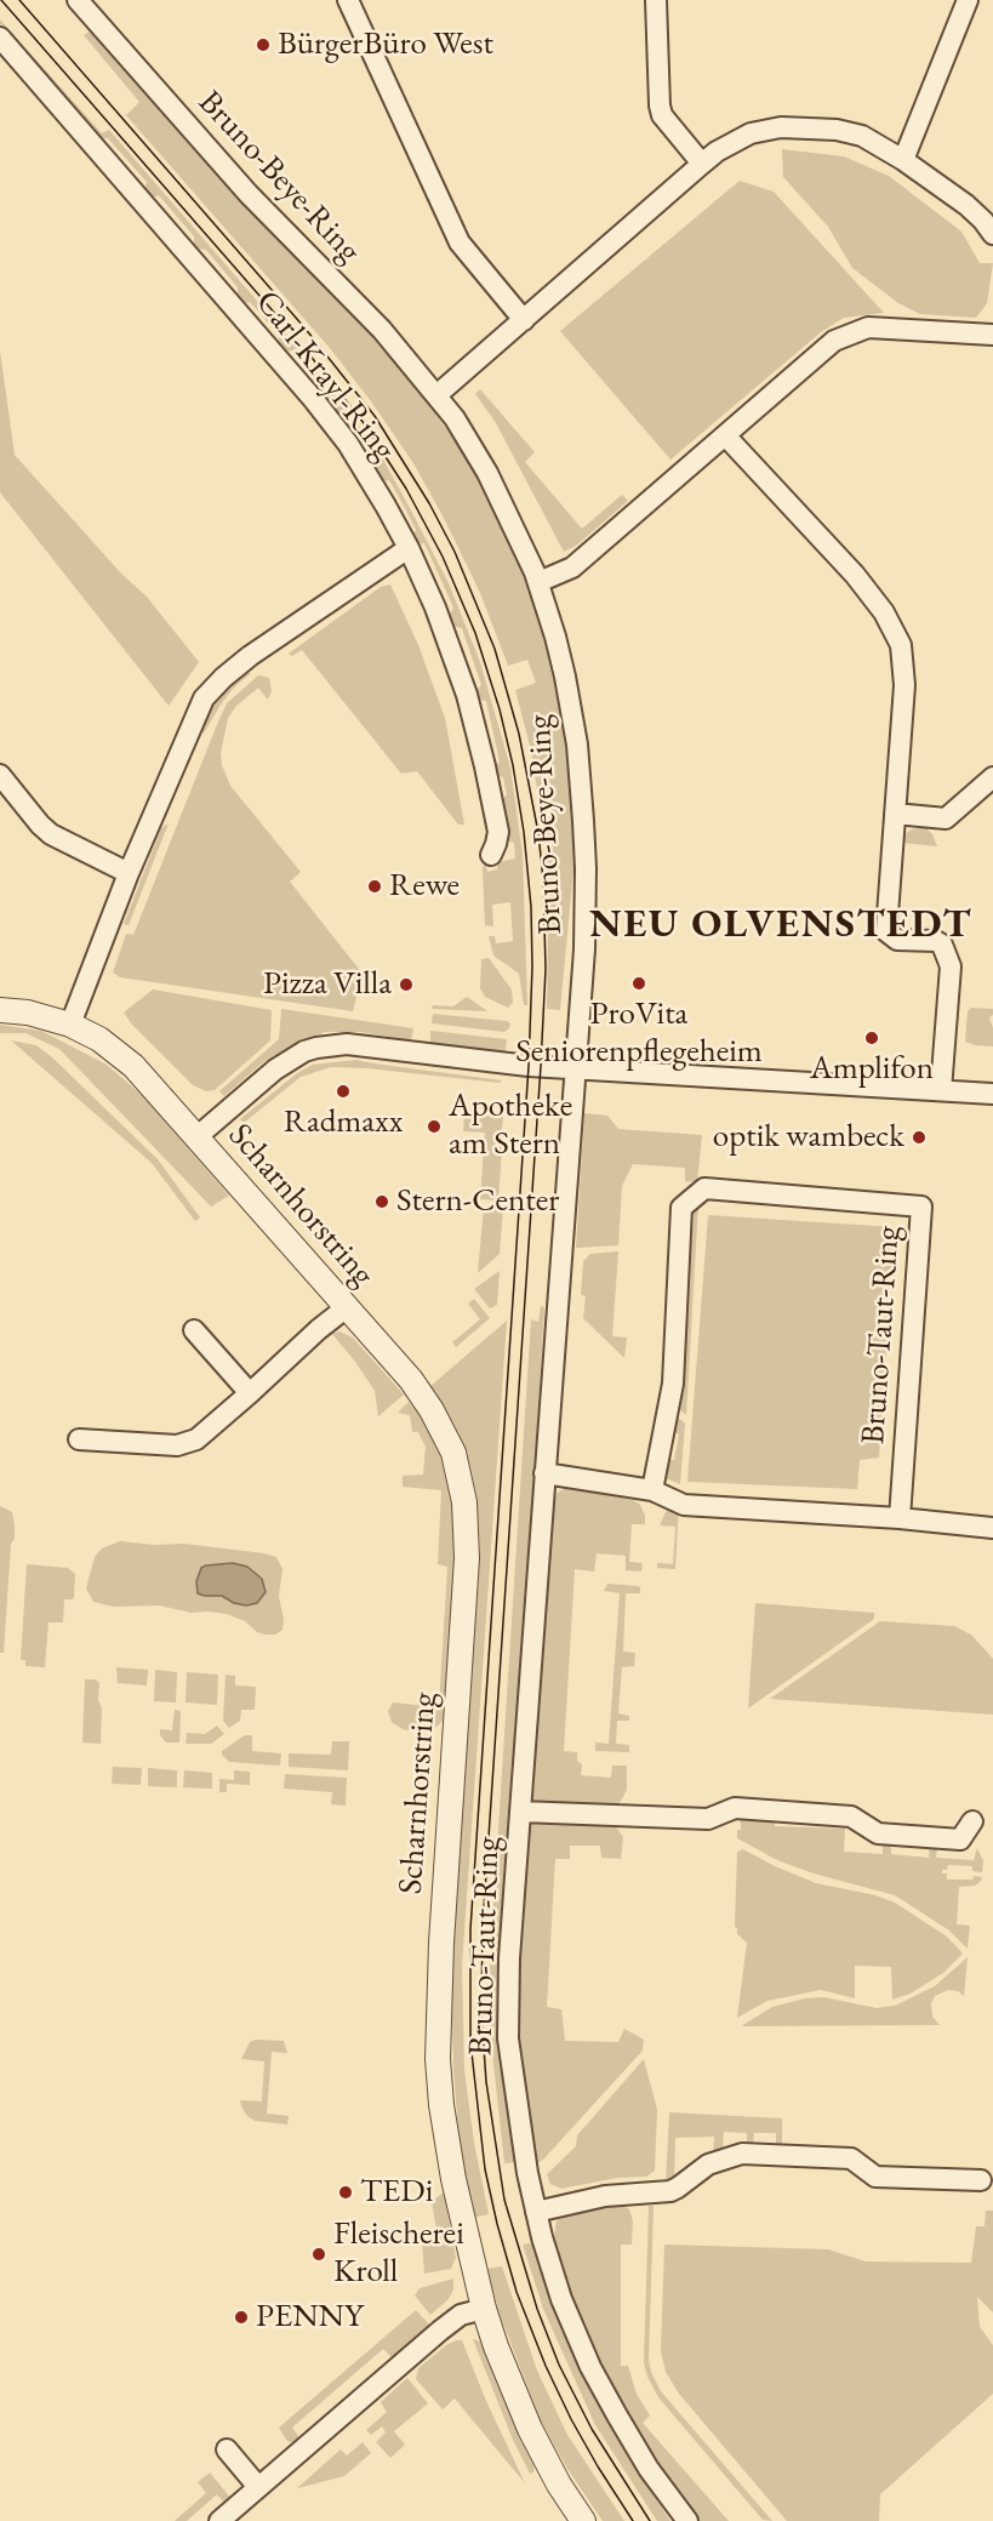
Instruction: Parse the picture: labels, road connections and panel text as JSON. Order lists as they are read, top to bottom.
{
  "streets": {
    "street": [
      "Bruno-Beye-Ring",
      "Carl-Krayl-Ring",
      "Scharnhorstring",
      "Bruno-Taut-Ring"
    ]
  },
  "crossings": [
    ["Bruno-Beye-Ring", "Bruno-Taut-Ring"]
  ],
  "districts": ["NEU OLVENSTEDT"],
  "places": [
    "BürgerBüro West",
    "Rewe",
    "ProVita Seniorenpflegeheim",
    "Pizza Villa",
    "Amplifon",
    "Radmaxx",
    "Apotheke am Stern",
    "optik wambeck",
    "Stern-Center",
    "TEDi",
    "Fleischerei Kroll",
    "PENNY"
  ]
}
